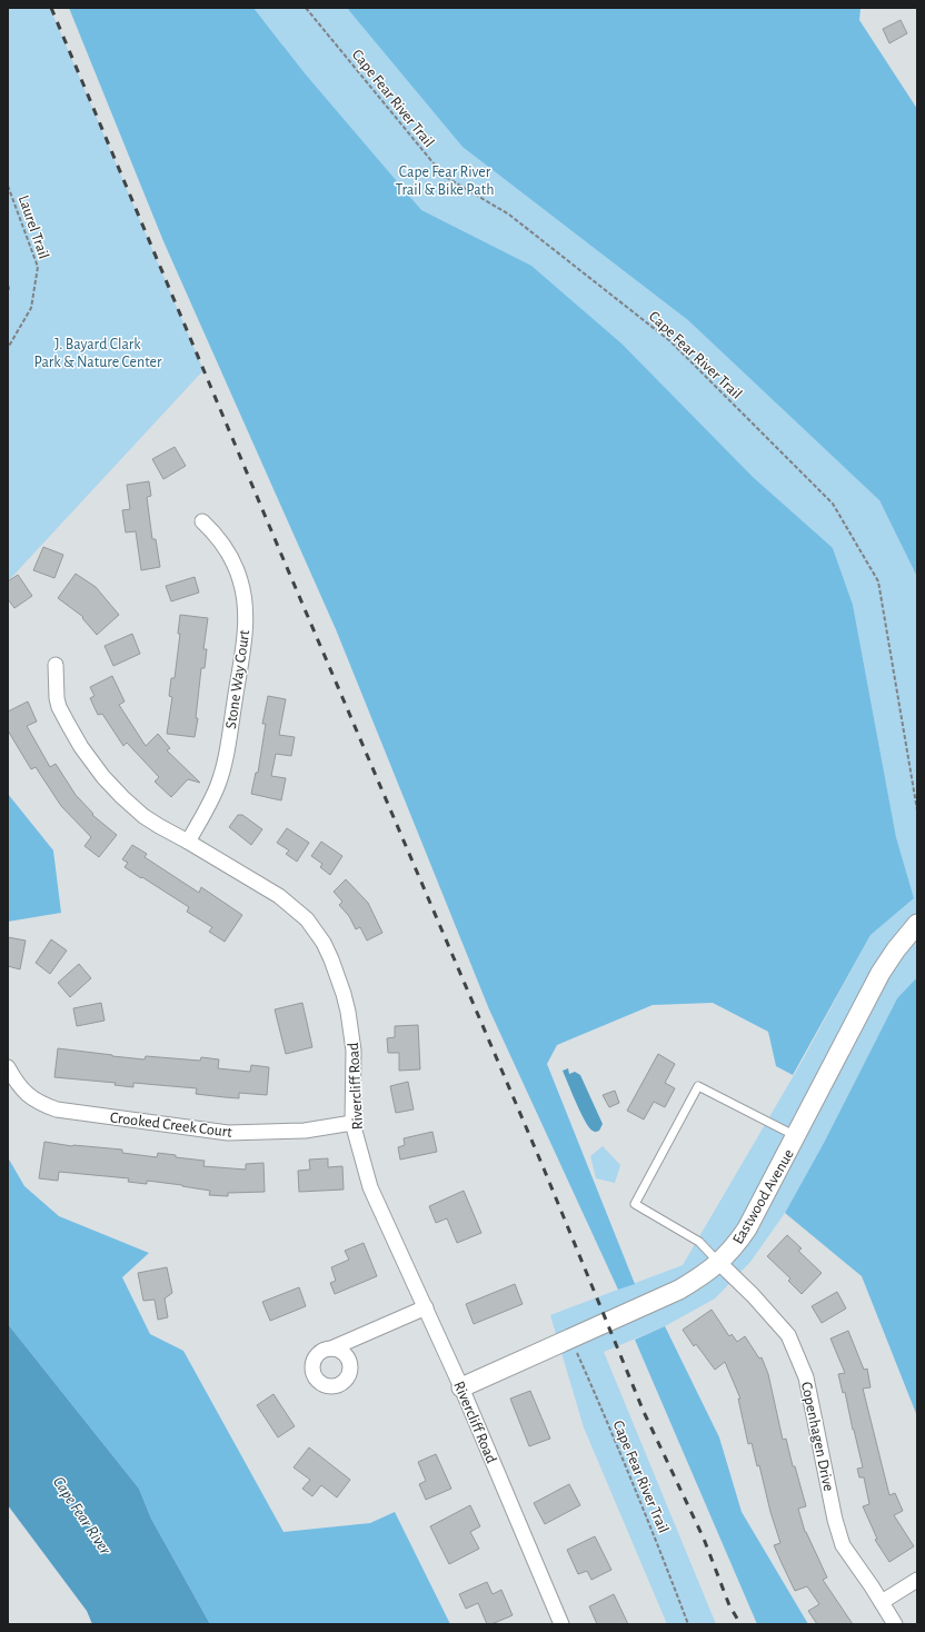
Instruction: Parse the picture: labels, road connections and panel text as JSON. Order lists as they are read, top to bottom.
{
  "streets": {
    "street": [
      "Stone Way Court",
      "Rivercliff Road",
      "Crooked Creek Court",
      "Eastwood Avenue",
      "Copenhagen Drive"
    ],
    "path": ["Cape Fear River Trail", "Laurel Trail"]
  },
  "crossings": [
    ["Cape Fear River Trail", "Eastwood Avenue"],
    ["Stone Way Court", "Rivercliff Road"],
    ["Rivercliff Road", "Crooked Creek Court"],
    ["Rivercliff Road", "Eastwood Avenue"],
    ["Eastwood Avenue", "Copenhagen Drive"]
  ],
  "water": ["Cape Fear River"],
  "parks": ["Cape Fear River Trail & Bike Path", "J. Bayard Clark Park & Nature Center"]
}
